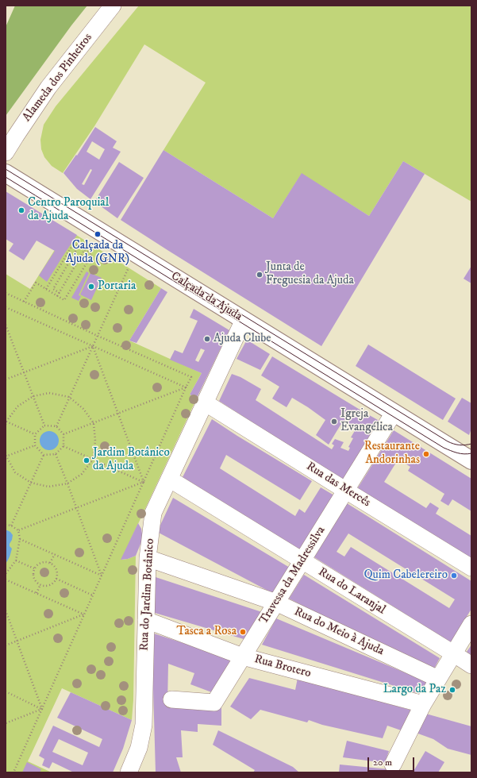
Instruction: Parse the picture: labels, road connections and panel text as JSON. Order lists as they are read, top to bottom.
{
  "streets": {
    "street": [
      "Alameda dos Pinheiros",
      "Calçada da Ajuda",
      "Rua das Mercês",
      "Travessa da Madressilva",
      "Rua do Laranjal",
      "Rua do Jardim Botânico",
      "Rua do Meio à Ajuda",
      "Rua Brotero"
    ]
  },
  "crossings": [
    ["Calçada da Ajuda", "Travessa da Madressilva"],
    ["Calçada da Ajuda", "Rua do Jardim Botânico"],
    ["Rua das Mercês", "Travessa da Madressilva"],
    ["Rua das Mercês", "Rua do Jardim Botânico"],
    ["Travessa da Madressilva", "Rua do Laranjal"],
    ["Travessa da Madressilva", "Rua do Meio à Ajuda"],
    ["Travessa da Madressilva", "Rua Brotero"],
    ["Rua do Laranjal", "Rua do Jardim Botânico"],
    ["Rua do Jardim Botânico", "Rua do Meio à Ajuda"],
    ["Rua do Jardim Botânico", "Rua Brotero"]
  ],
  "places": [
    "Centro Paroquial da Ajuda",
    "Calçada da Ajuda (GNR)",
    "Junta de Freguesia da Ajuda",
    "Portaria",
    "Ajuda Clube",
    "Igreja Evangélica",
    "Restaurante Andorinhas",
    "Jardim Botânico da Ajuda",
    "Quim Cabelereiro",
    "Tasca a Rosa",
    "Largo da Paz"
  ],
  "scale_bar": "20 m"
}
